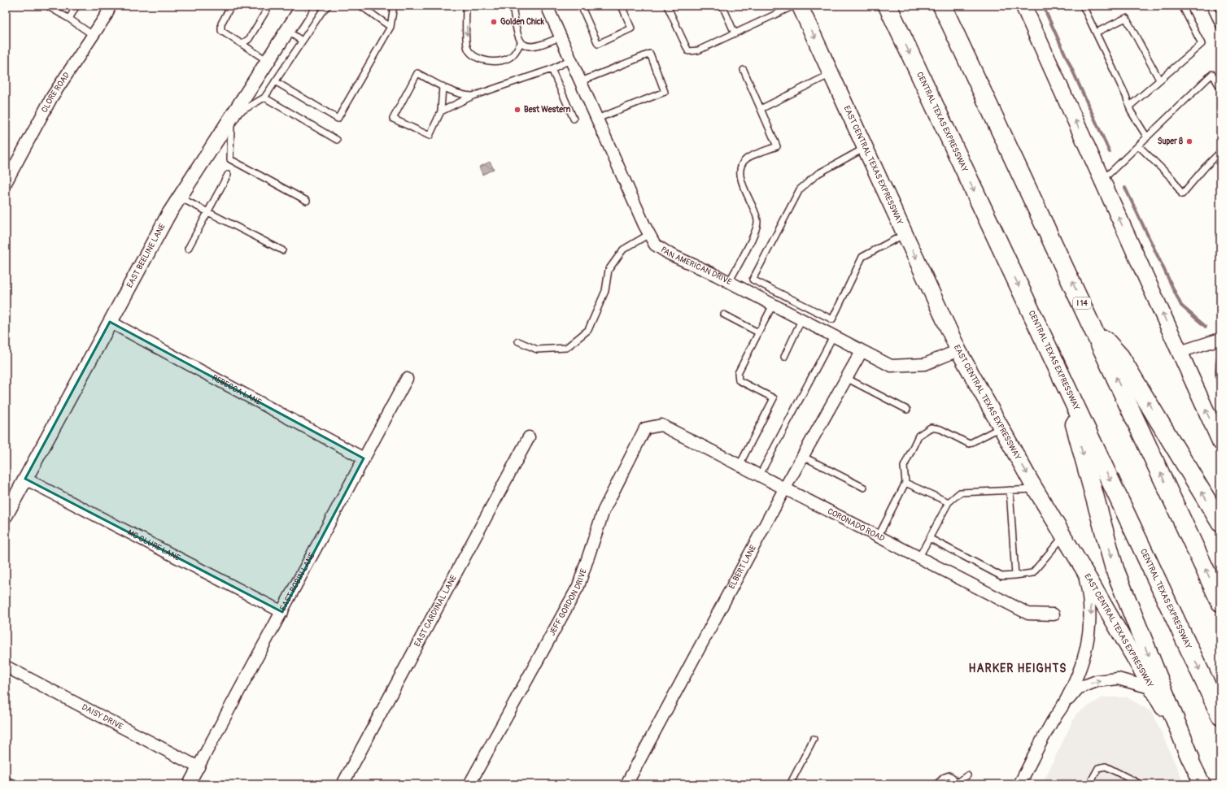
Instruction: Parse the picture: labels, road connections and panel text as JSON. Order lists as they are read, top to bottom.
{
  "streets": {
    "highway": ["CENTRAL TEXAS EXPRESSWAY", "I 14"],
    "main road": ["EAST CENTRAL TEXAS EXPRESSWAY"],
    "street": [
      "CLORE ROAD",
      "EAST BEELINE LANE",
      "PAN AMERICAN DRIVE",
      "REBECCA LANE",
      "CORONADO ROAD",
      "MC CLURE LANE",
      "ELBERT LANE",
      "EAST ROBIN LANE",
      "JEFF GORDON DRIVE",
      "EAST CARDINAL LANE",
      "DAISY DRIVE"
    ]
  },
  "crossings": [
    ["EAST CENTRAL TEXAS EXPRESSWAY", "PAN AMERICAN DRIVE"],
    ["EAST BEELINE LANE", "REBECCA LANE"],
    ["EAST BEELINE LANE", "MC CLURE LANE"],
    ["PAN AMERICAN DRIVE", "ELBERT LANE"],
    ["REBECCA LANE", "EAST ROBIN LANE"],
    ["CORONADO ROAD", "ELBERT LANE"],
    ["CORONADO ROAD", "JEFF GORDON DRIVE"],
    ["MC CLURE LANE", "EAST ROBIN LANE"],
    ["EAST ROBIN LANE", "DAISY DRIVE"]
  ],
  "districts": ["HARKER HEIGHTS"],
  "places": ["Golden Chick", "Best Western", "Super 8"]
}
